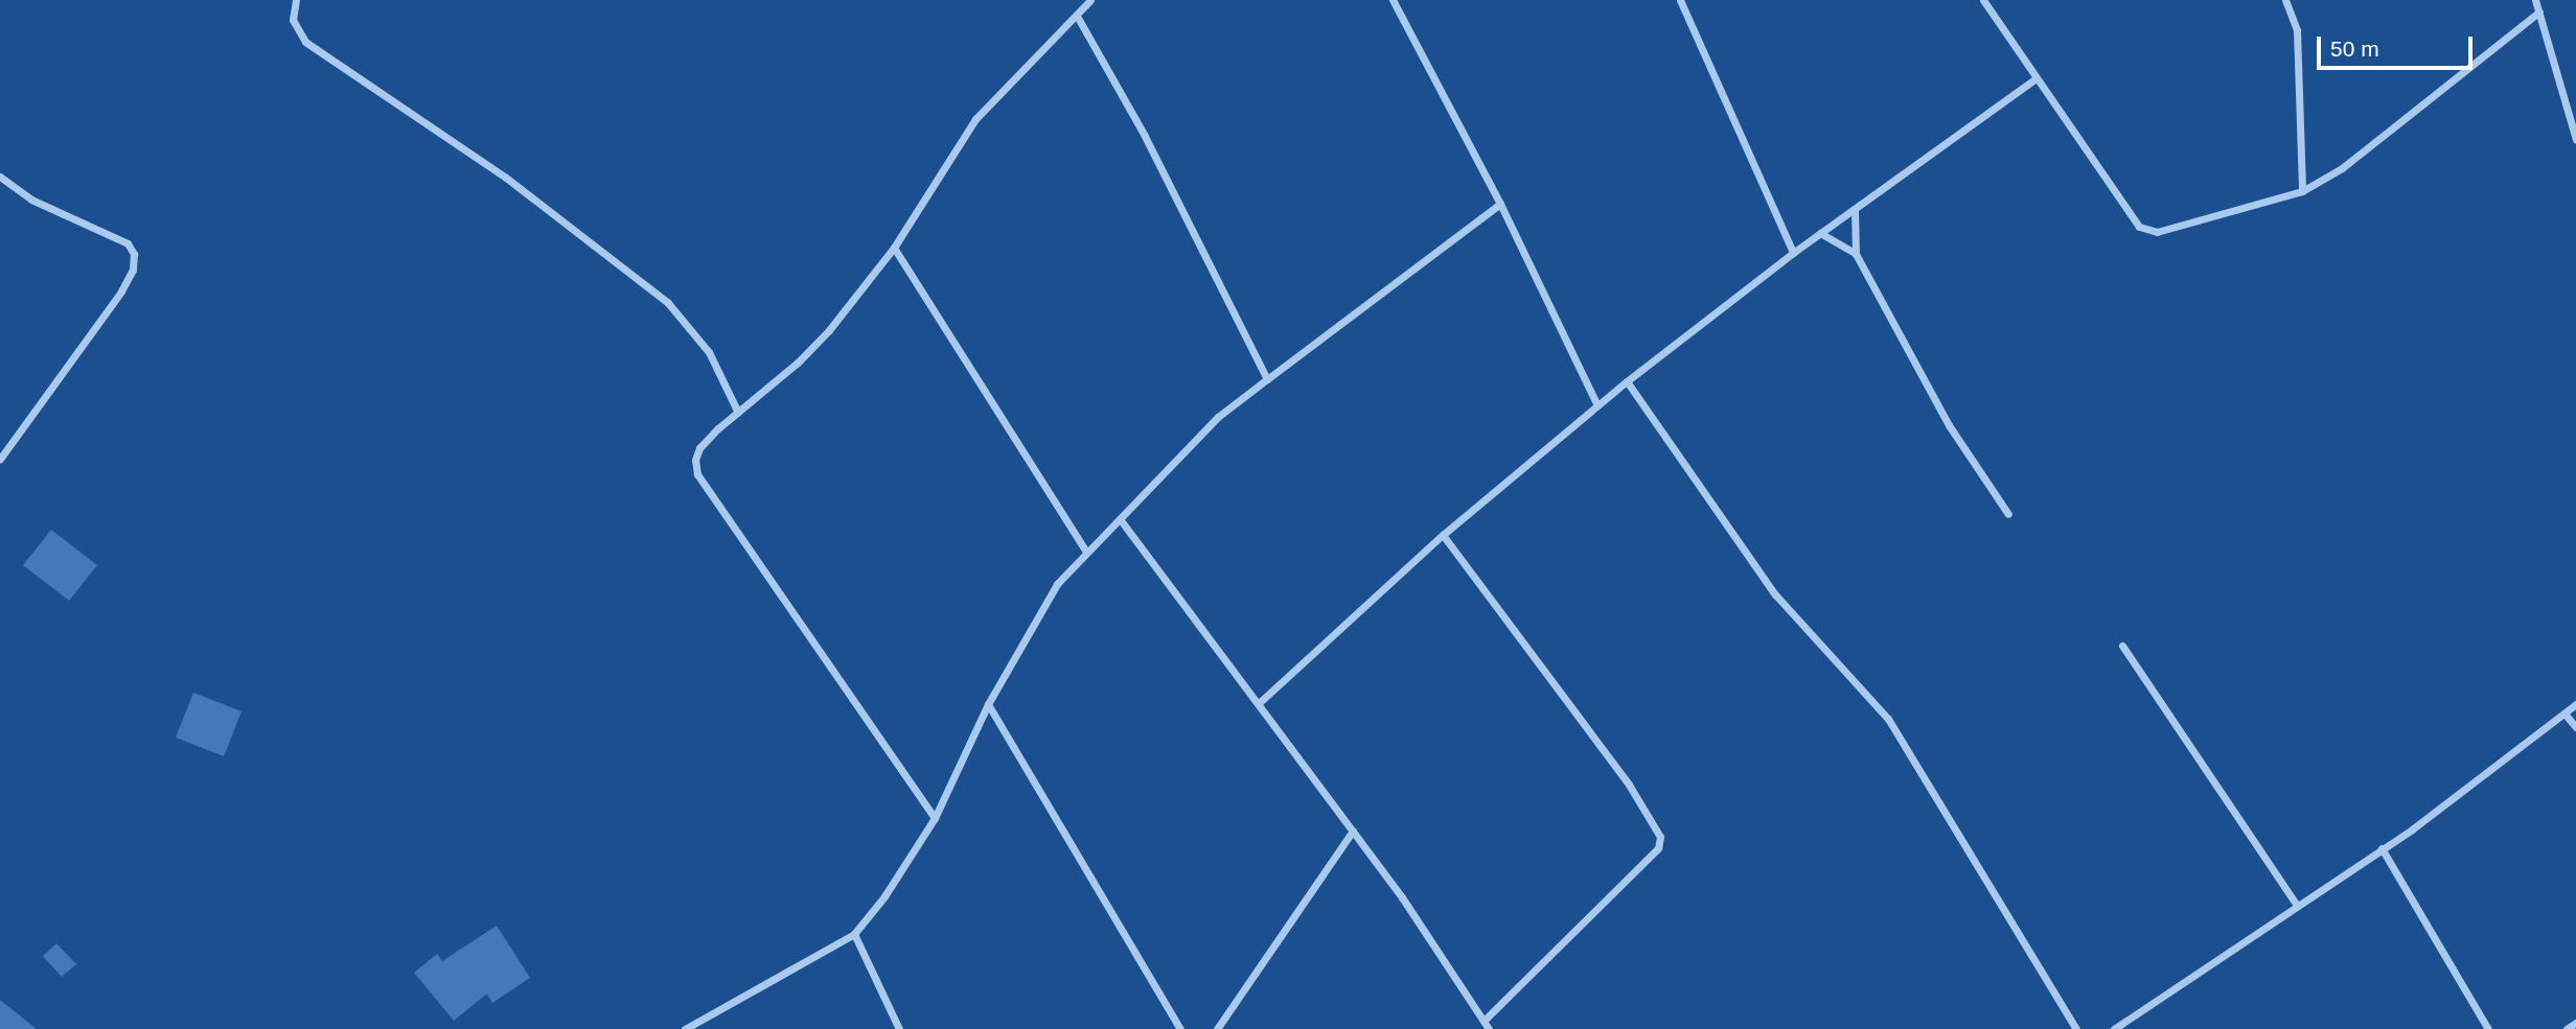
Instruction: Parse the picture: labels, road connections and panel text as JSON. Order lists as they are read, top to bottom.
{
  "scale_bar": "50 m"
}
